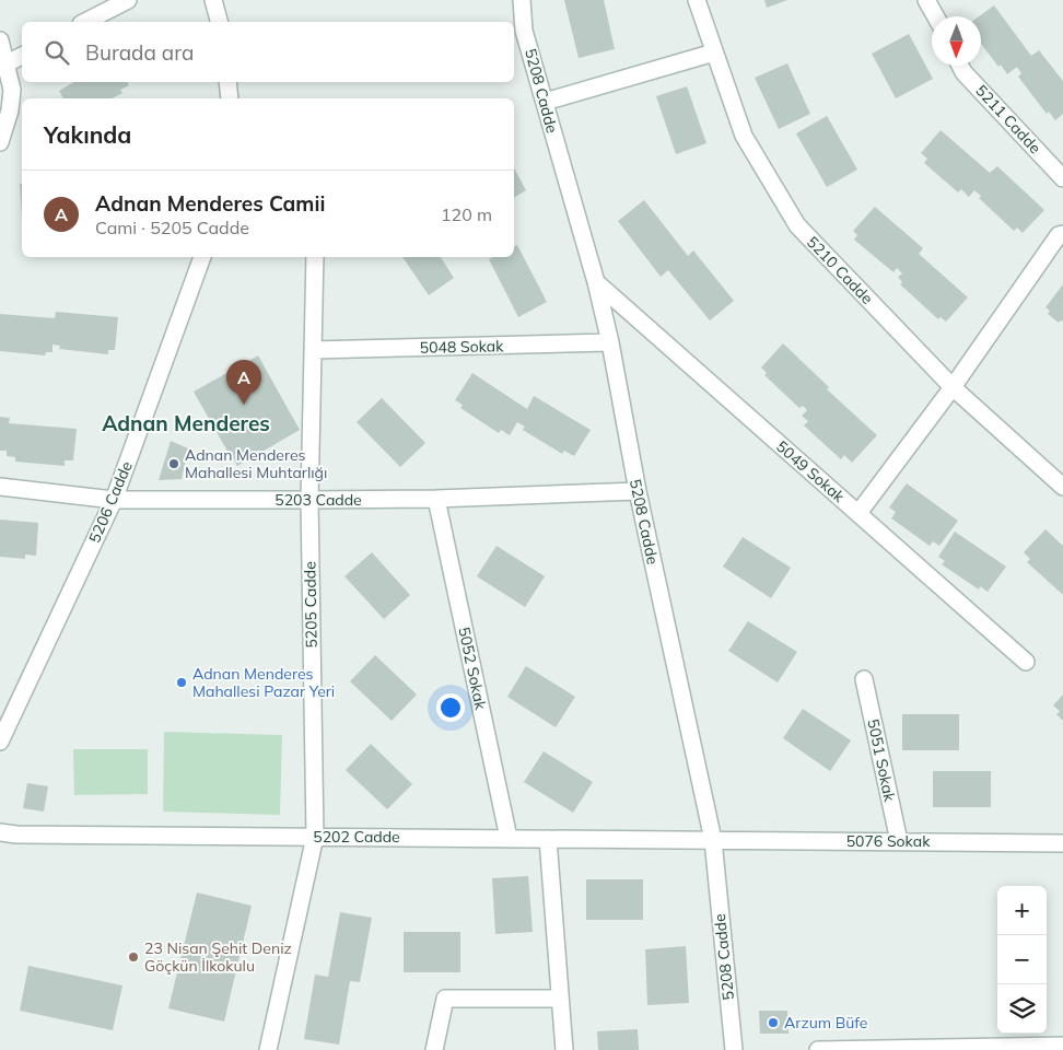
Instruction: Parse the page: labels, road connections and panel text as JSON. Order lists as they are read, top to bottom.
{
  "streets": {
    "street": [
      "5208 Cadde",
      "5211 Cadde",
      "5210 Cadde",
      "5048 Sokak",
      "5049 Sokak",
      "5203 Cadde",
      "5206 Cadde",
      "5205 Cadde",
      "5052 Sokak",
      "5051 Sokak",
      "5202 Cadde",
      "5076 Sokak"
    ]
  },
  "crossings": [
    ["5208 Cadde", "5048 Sokak"],
    ["5208 Cadde", "5049 Sokak"],
    ["5208 Cadde", "5203 Cadde"],
    ["5208 Cadde", "5202 Cadde"],
    ["5208 Cadde", "5076 Sokak"],
    ["5048 Sokak", "5205 Cadde"],
    ["5203 Cadde", "5206 Cadde"],
    ["5203 Cadde", "5205 Cadde"],
    ["5203 Cadde", "5052 Sokak"],
    ["5205 Cadde", "5202 Cadde"],
    ["5052 Sokak", "5202 Cadde"],
    ["5051 Sokak", "5076 Sokak"],
    ["5202 Cadde", "5076 Sokak"]
  ],
  "districts": ["Adnan Menderes"],
  "places": [
    "Adnan Menderes Mahallesi Muhtarlığı",
    "Adnan Menderes Mahallesi Pazar Yeri",
    "23 Nisan Şehit Deniz Göçkün İlkokulu",
    "Arzum Büfe"
  ],
  "north": "bottom",
  "page": {
    "search": "Burada ara",
    "heading": "Yakında",
    "list": [
      {
        "mark": "A",
        "name": "Adnan Menderes Camii",
        "note": "Cami · 5205 Cadde",
        "value": "120 m"
      }
    ],
    "pins": "A",
    "map_buttons": ["+", "−"]
  }
}
